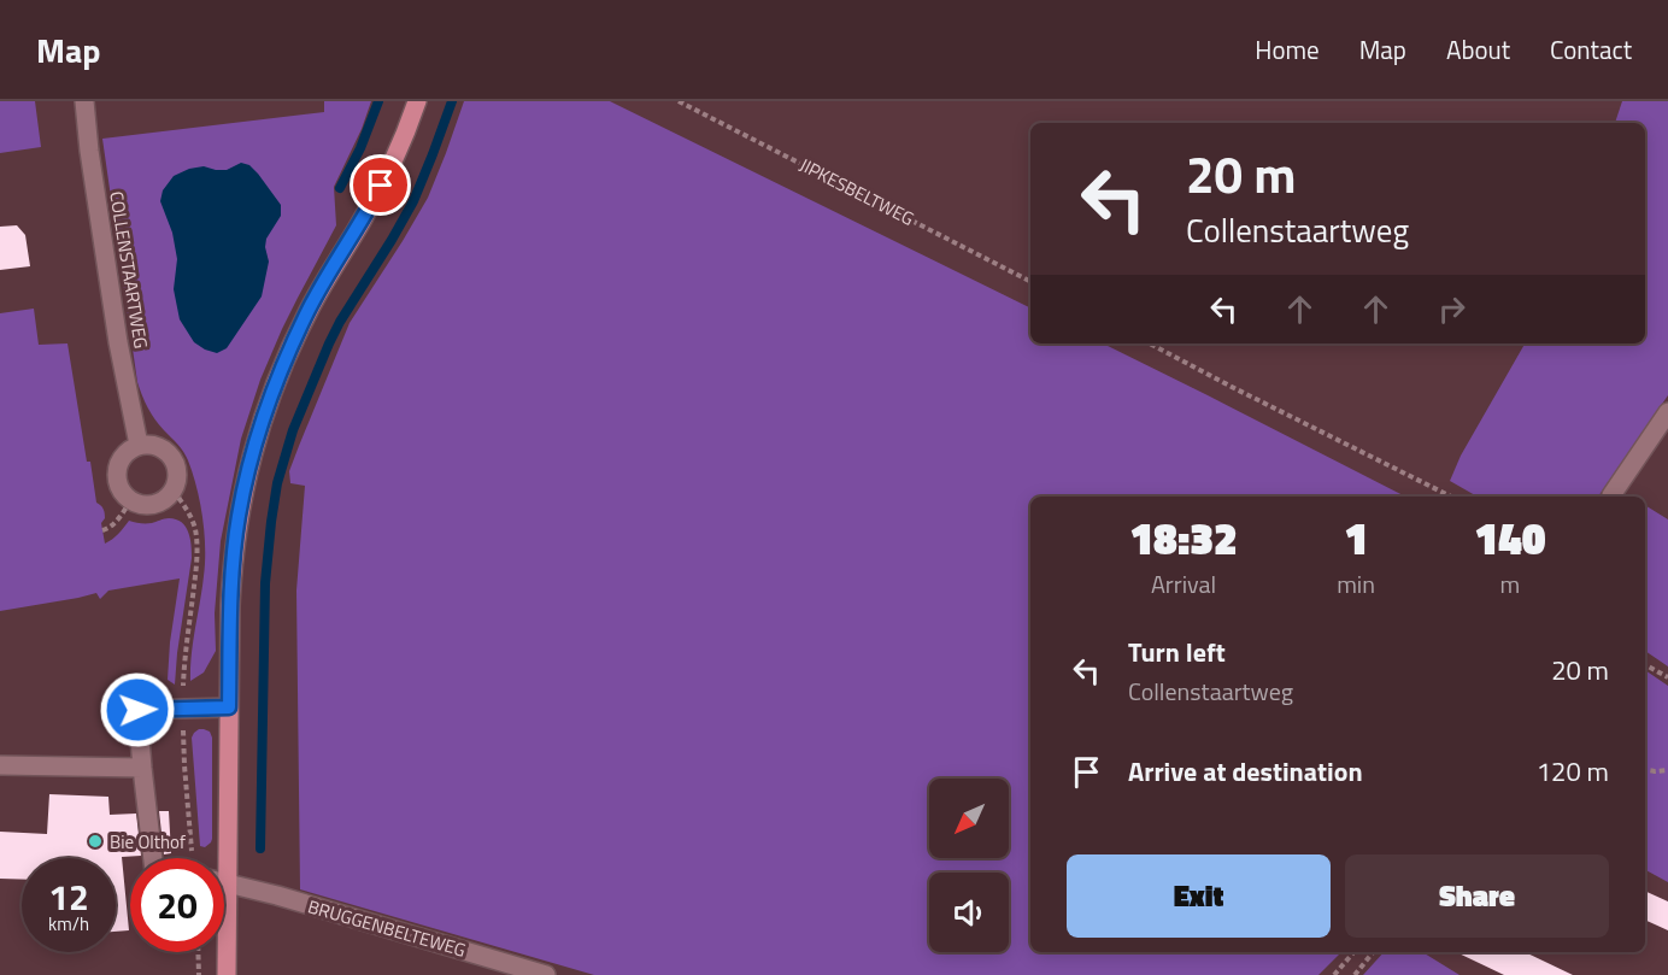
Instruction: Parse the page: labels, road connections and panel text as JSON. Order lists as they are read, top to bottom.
{
  "streets": {
    "street": ["COLLENSTAARTWEG", "BRUGGENBELTEWEG"],
    "path": ["JIPKESBELTWEG"]
  },
  "places": ["Bie Olthof"],
  "north": "bottom left",
  "page": {
    "header": "Map",
    "nav": [
      "Home",
      "Map",
      "About",
      "Contact"
    ],
    "turn": ["20 m", "Collenstaartweg"],
    "eta": [
      "18:32",
      "Arrival",
      "1",
      "min",
      "140",
      "m"
    ],
    "list": [
      {
        "name": "Turn left",
        "note": "Collenstaartweg",
        "value": "20 m"
      },
      {
        "name": "Arrive at destination",
        "value": "120 m"
      }
    ],
    "buttons": ["Exit", "Share"],
    "speed": "12 km/h",
    "limit": "20"
  }
}
